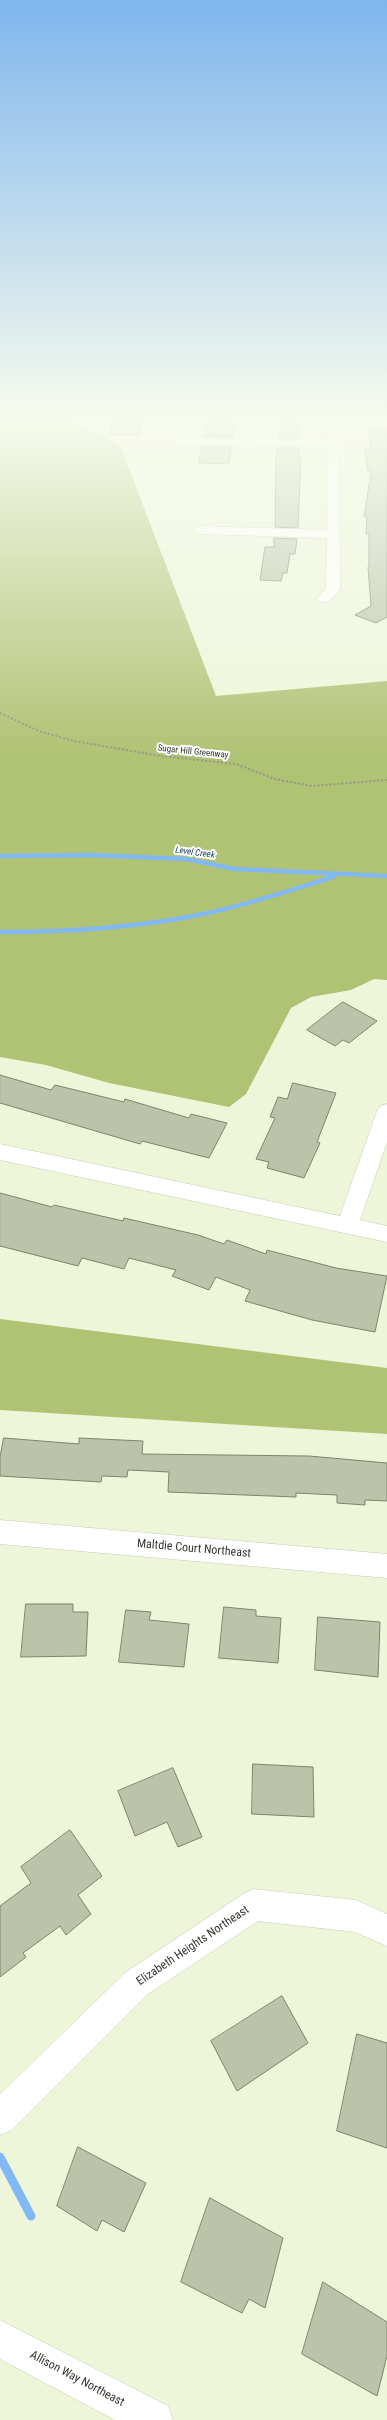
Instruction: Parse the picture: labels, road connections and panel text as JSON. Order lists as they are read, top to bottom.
{
  "streets": {
    "street": ["Maltdie Court Northeast", "Elizabeth Heights Northeast", "Allison Way Northeast"],
    "path": ["Sugar Hill Greenway"]
  },
  "water": ["Level Creek"]
}
